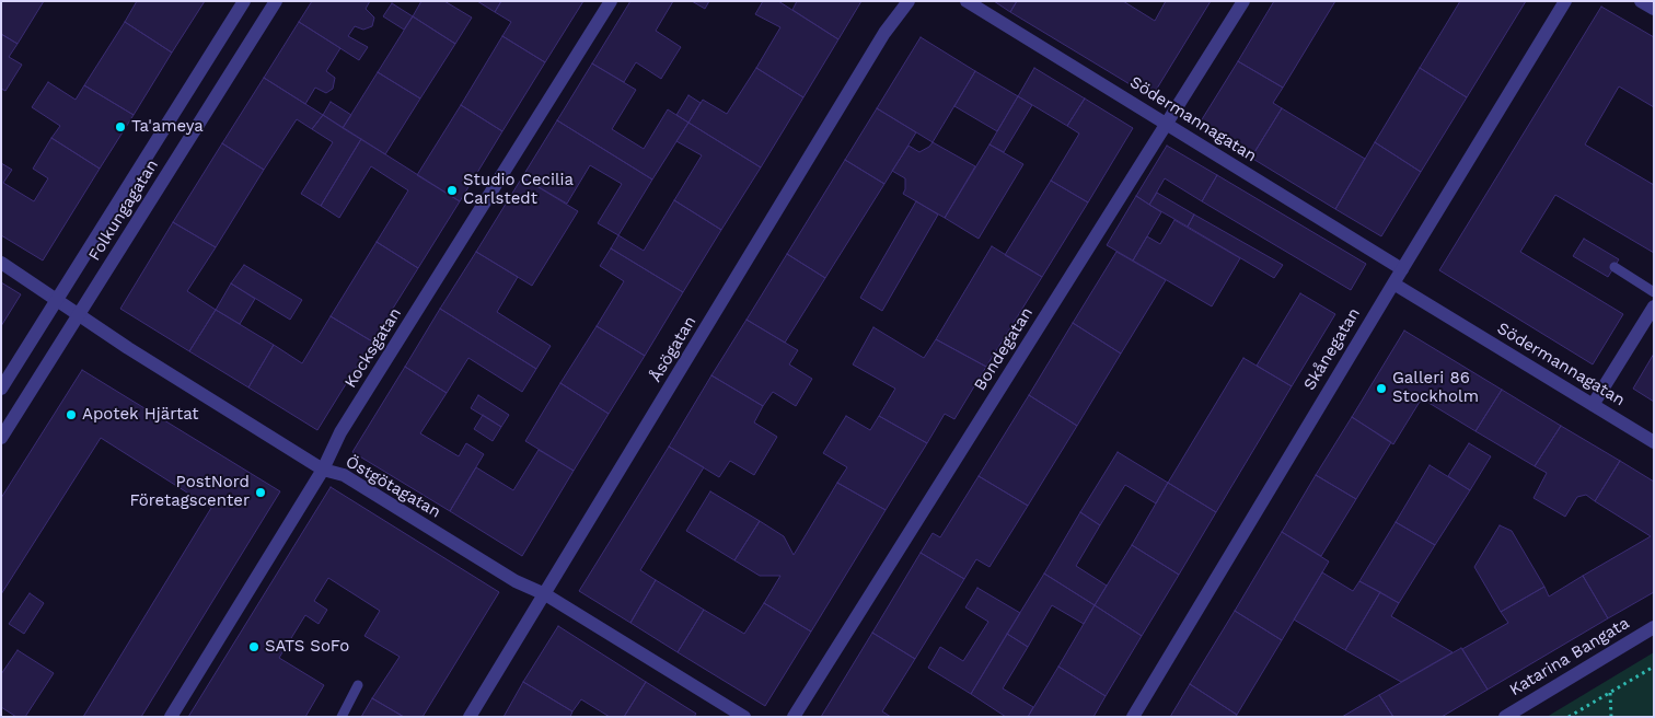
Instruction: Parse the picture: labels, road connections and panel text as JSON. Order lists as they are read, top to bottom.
{
  "streets": {
    "street": [
      "Södermannagatan",
      "Folkungagatan",
      "Kocksgatan",
      "Åsögatan",
      "Bondegatan",
      "Skånegatan",
      "Östgötagatan",
      "Katarina Bangata"
    ]
  },
  "crossings": [
    ["Södermannagatan", "Bondegatan"],
    ["Södermannagatan", "Skånegatan"],
    ["Folkungagatan", "Östgötagatan"],
    ["Kocksgatan", "Östgötagatan"],
    ["Åsögatan", "Östgötagatan"]
  ],
  "places": [
    "Ta'ameya",
    "Studio Cecilia Carlstedt",
    "Galleri 86 Stockholm",
    "Apotek Hjärtat",
    "PostNord Företagscenter",
    "SATS SoFo"
  ]
}
